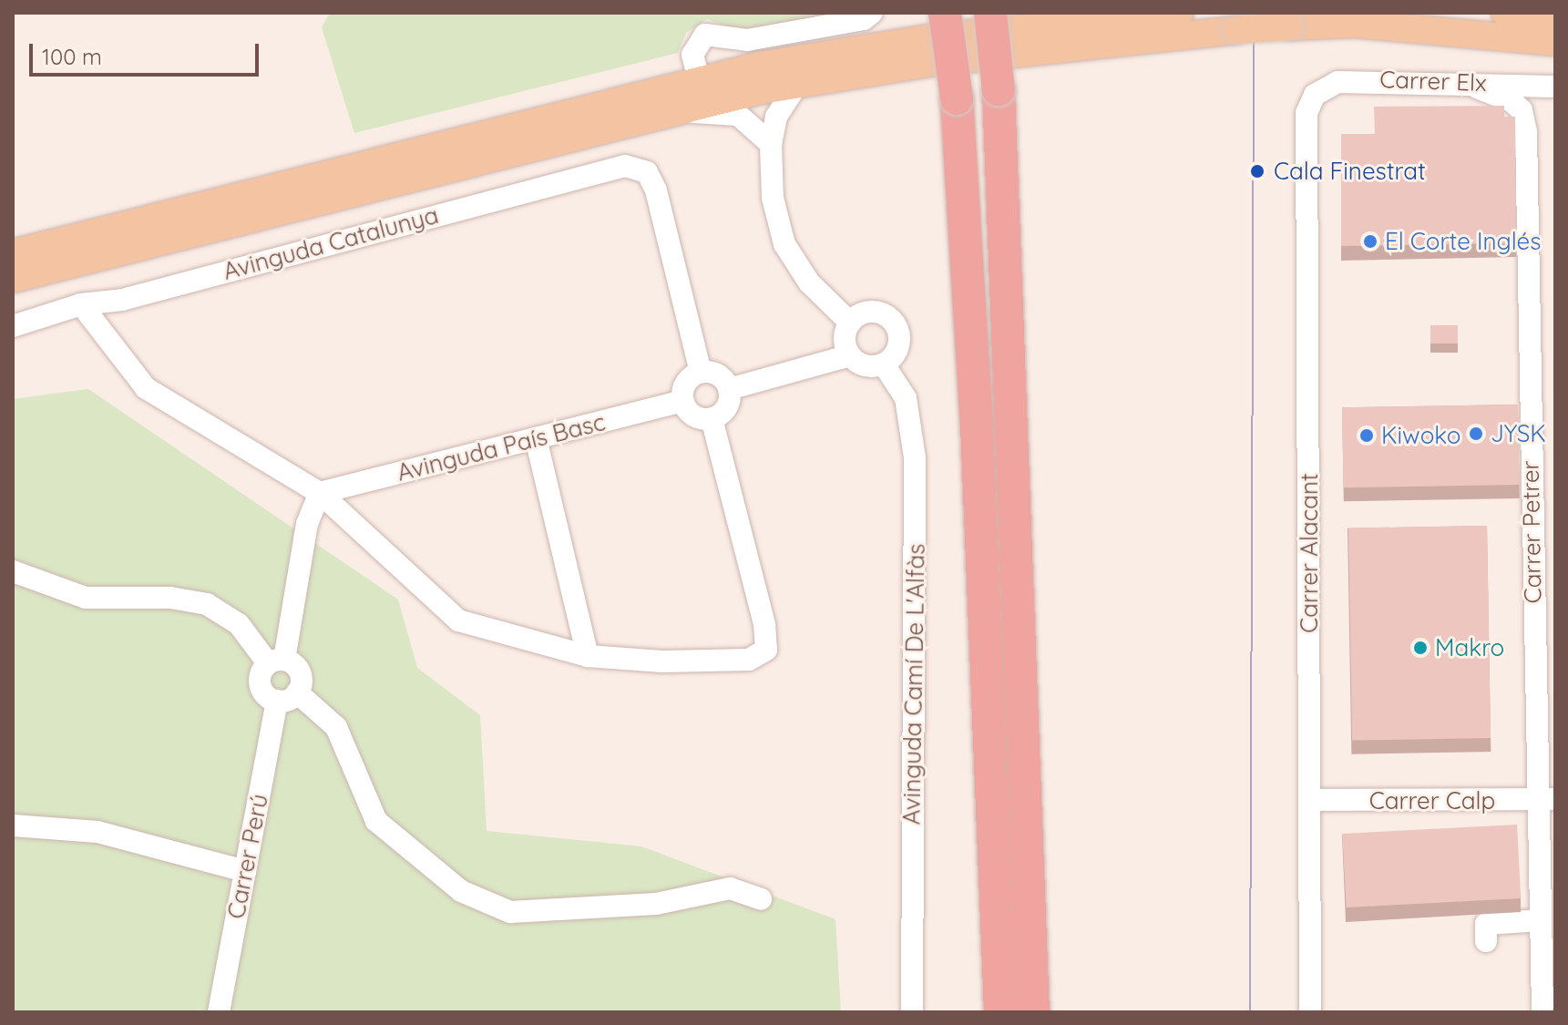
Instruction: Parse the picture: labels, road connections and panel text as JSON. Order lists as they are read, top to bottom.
{
  "streets": {
    "street": [
      "Carrer Elx",
      "Avinguda Catalunya",
      "Avinguda País Basc",
      "Carrer Petrer",
      "Carrer Alacant",
      "Avinguda Camí De L'Alfàs",
      "Carrer Calp",
      "Carrer Perú"
    ]
  },
  "crossings": [
    ["Carrer Elx", "Carrer Petrer"],
    ["Carrer Elx", "Carrer Alacant"],
    ["Avinguda Catalunya", "Avinguda País Basc"],
    ["Carrer Petrer", "Carrer Calp"],
    ["Carrer Alacant", "Carrer Calp"]
  ],
  "places": [
    "Cala Finestrat",
    "El Corte Inglés",
    "JYSK",
    "Kiwoko",
    "Makro"
  ],
  "scale_bar": "100 m"
}
